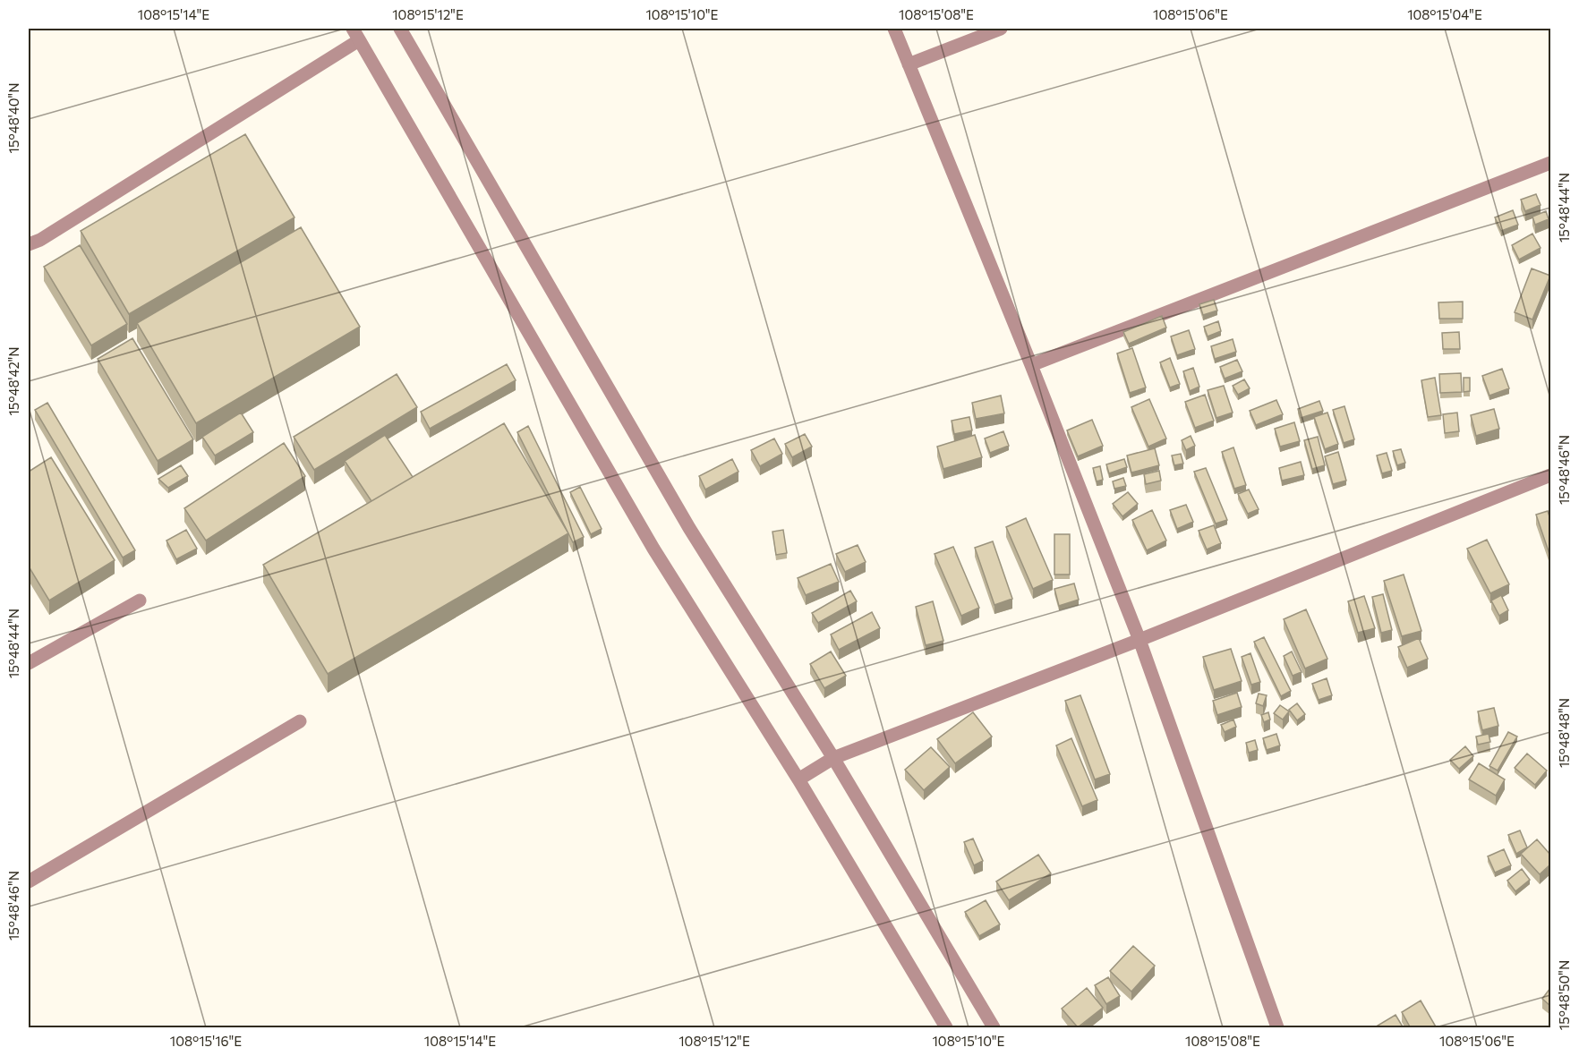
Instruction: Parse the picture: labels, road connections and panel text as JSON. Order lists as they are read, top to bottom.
{
  "coordinates": [
    "108°15'14\"E",
    "108°15'12\"E",
    "108°15'10\"E",
    "108°15'08\"E",
    "108°15'06\"E",
    "108°15'04\"E",
    "15°48'40\"N",
    "15°48'44\"N",
    "15°48'42\"N",
    "15°48'46\"N",
    "15°48'48\"N",
    "15°48'50\"N",
    "108°15'16\"E"
  ]
}
